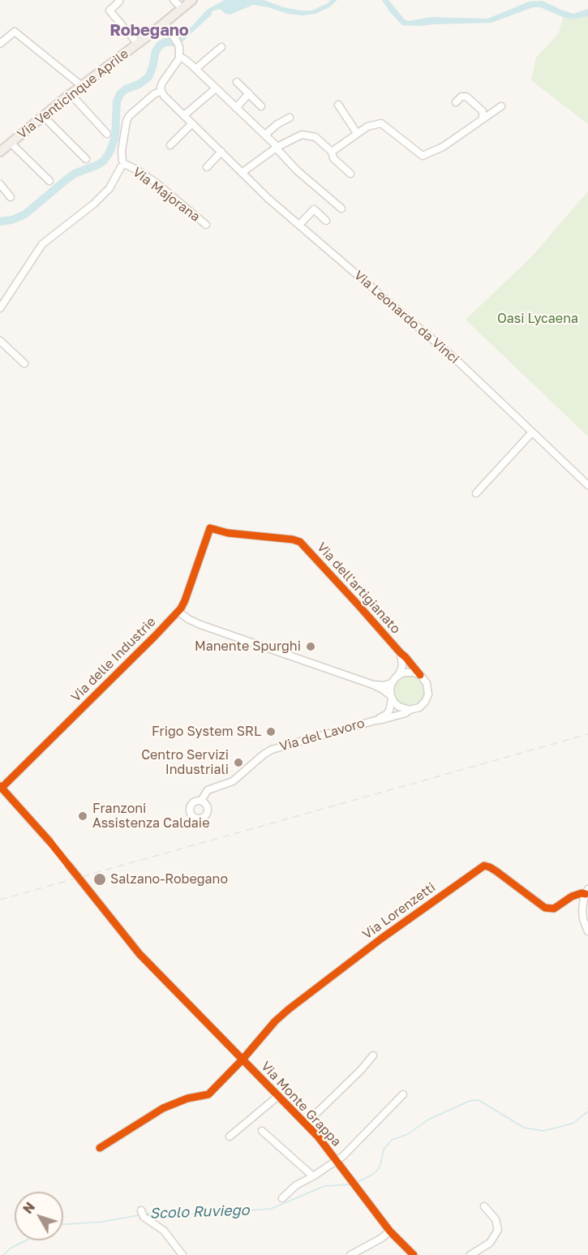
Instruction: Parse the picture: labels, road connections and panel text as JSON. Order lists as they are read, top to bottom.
{
  "streets": {
    "main road": ["Via Venticinque Aprile"],
    "street": [
      "Via Majorana",
      "Via Leonardo da Vinci",
      "Via dell'artigianato",
      "Via delle Industrie",
      "Via del Lavoro",
      "Via Lorenzetti",
      "Via Monte Grappa"
    ]
  },
  "crossings": [
    ["Via dell'artigianato", "Via delle Industrie"],
    ["Via dell'artigianato", "Via del Lavoro"],
    ["Via Lorenzetti", "Via Monte Grappa"]
  ],
  "districts": ["Robegano"],
  "water": ["Scolo Ruviego"],
  "parks": ["Oasi Lycaena"],
  "places": [
    "Manente Spurghi",
    "Frigo System SRL",
    "Centro Servizi Industriali",
    "Franzoni Assistenza Caldaie",
    "Salzano-Robegano"
  ],
  "north": "top left"
}
